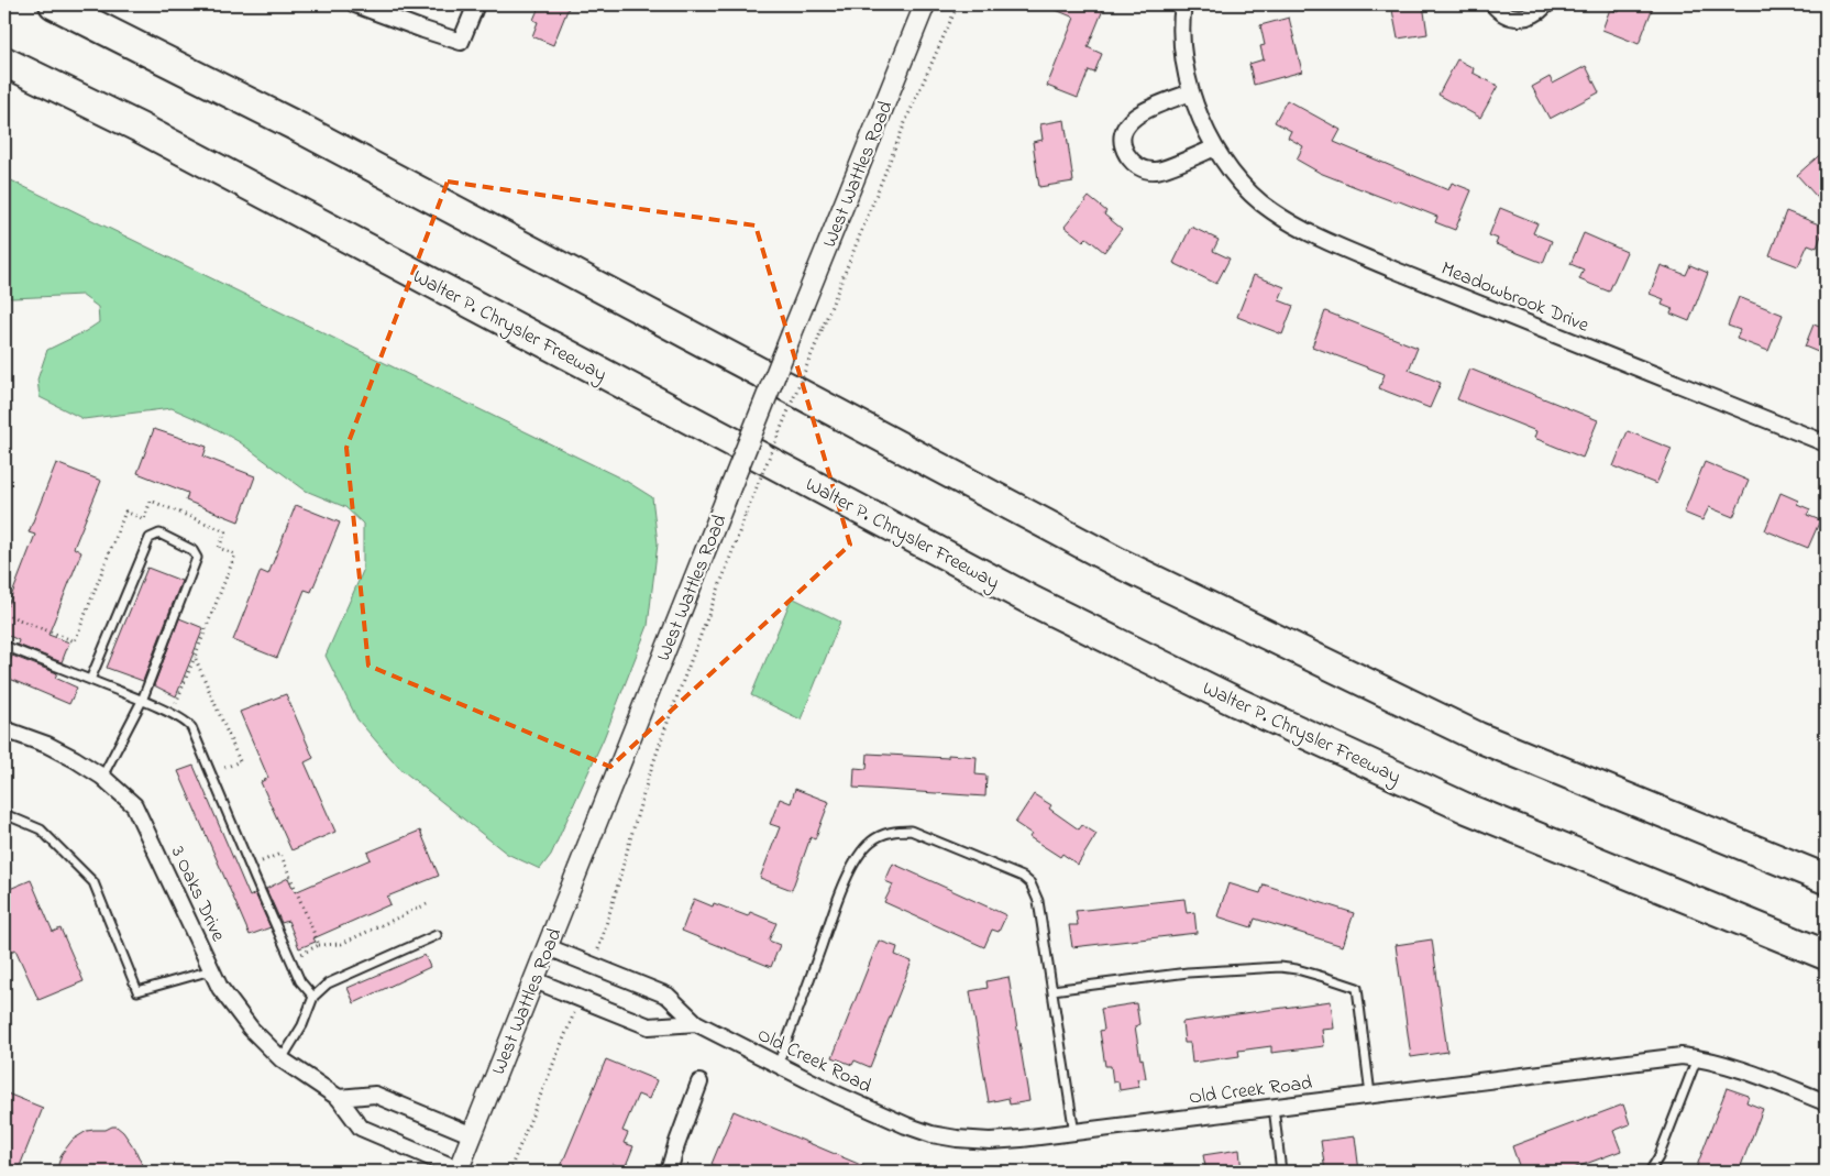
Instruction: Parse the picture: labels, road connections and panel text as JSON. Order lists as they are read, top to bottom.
{
  "streets": {
    "highway": ["Walter P. Chrysler Freeway"],
    "street": [
      "West Wattles Road",
      "Meadowbrook Drive",
      "3 Oaks Drive",
      "Old Creek Road"
    ]
  },
  "crossings": [
    ["West Wattles Road", "3 Oaks Drive"],
    ["West Wattles Road", "Old Creek Road"]
  ]
}
